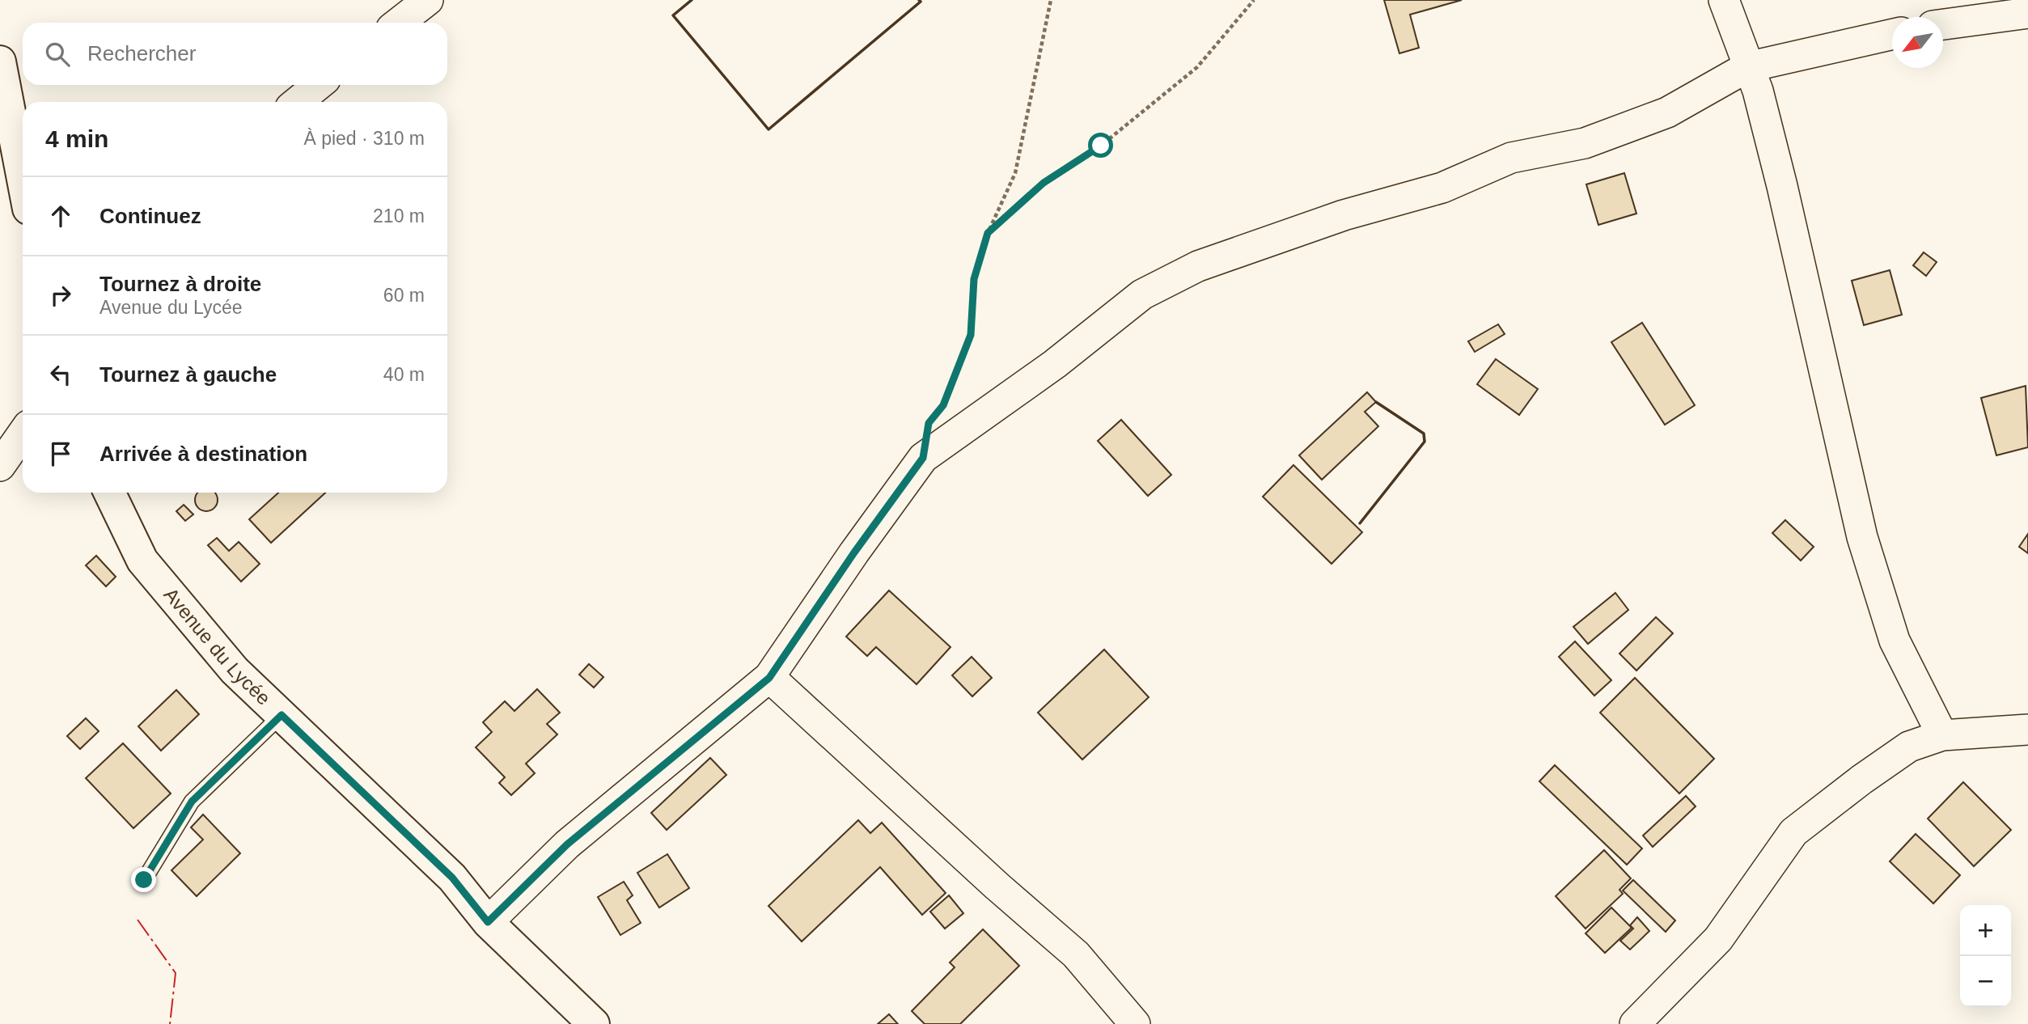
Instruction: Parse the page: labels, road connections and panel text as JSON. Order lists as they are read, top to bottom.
{
  "streets": {
    "main road": ["Avenue du Lycée"]
  },
  "north": "bottom left",
  "page": {
    "search": "Rechercher",
    "heading": ["4 min", "À pied · 310 m"],
    "list": [
      ["Continuez", "210 m"],
      ["Tournez à droite", "Avenue du Lycée", "60 m"],
      ["Tournez à gauche", "40 m"],
      "Arrivée à destination"
    ],
    "map_buttons": ["+", "−"]
  }
}
